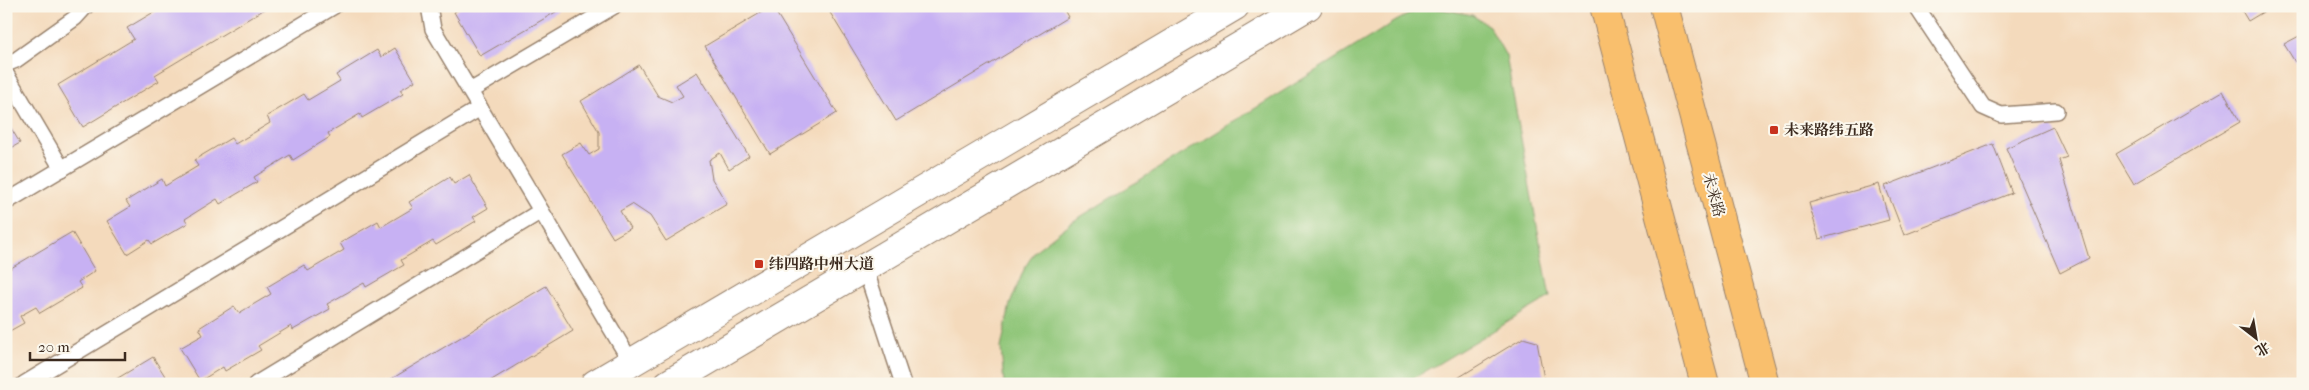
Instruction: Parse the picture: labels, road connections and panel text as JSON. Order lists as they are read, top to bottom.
{
  "streets": {
    "main road": ["未来路"]
  },
  "places": {
    "transit": ["未来路纬五路", "纬四路中州大道"]
  },
  "scale_bar": "20 m",
  "north": "bottom right"
}
